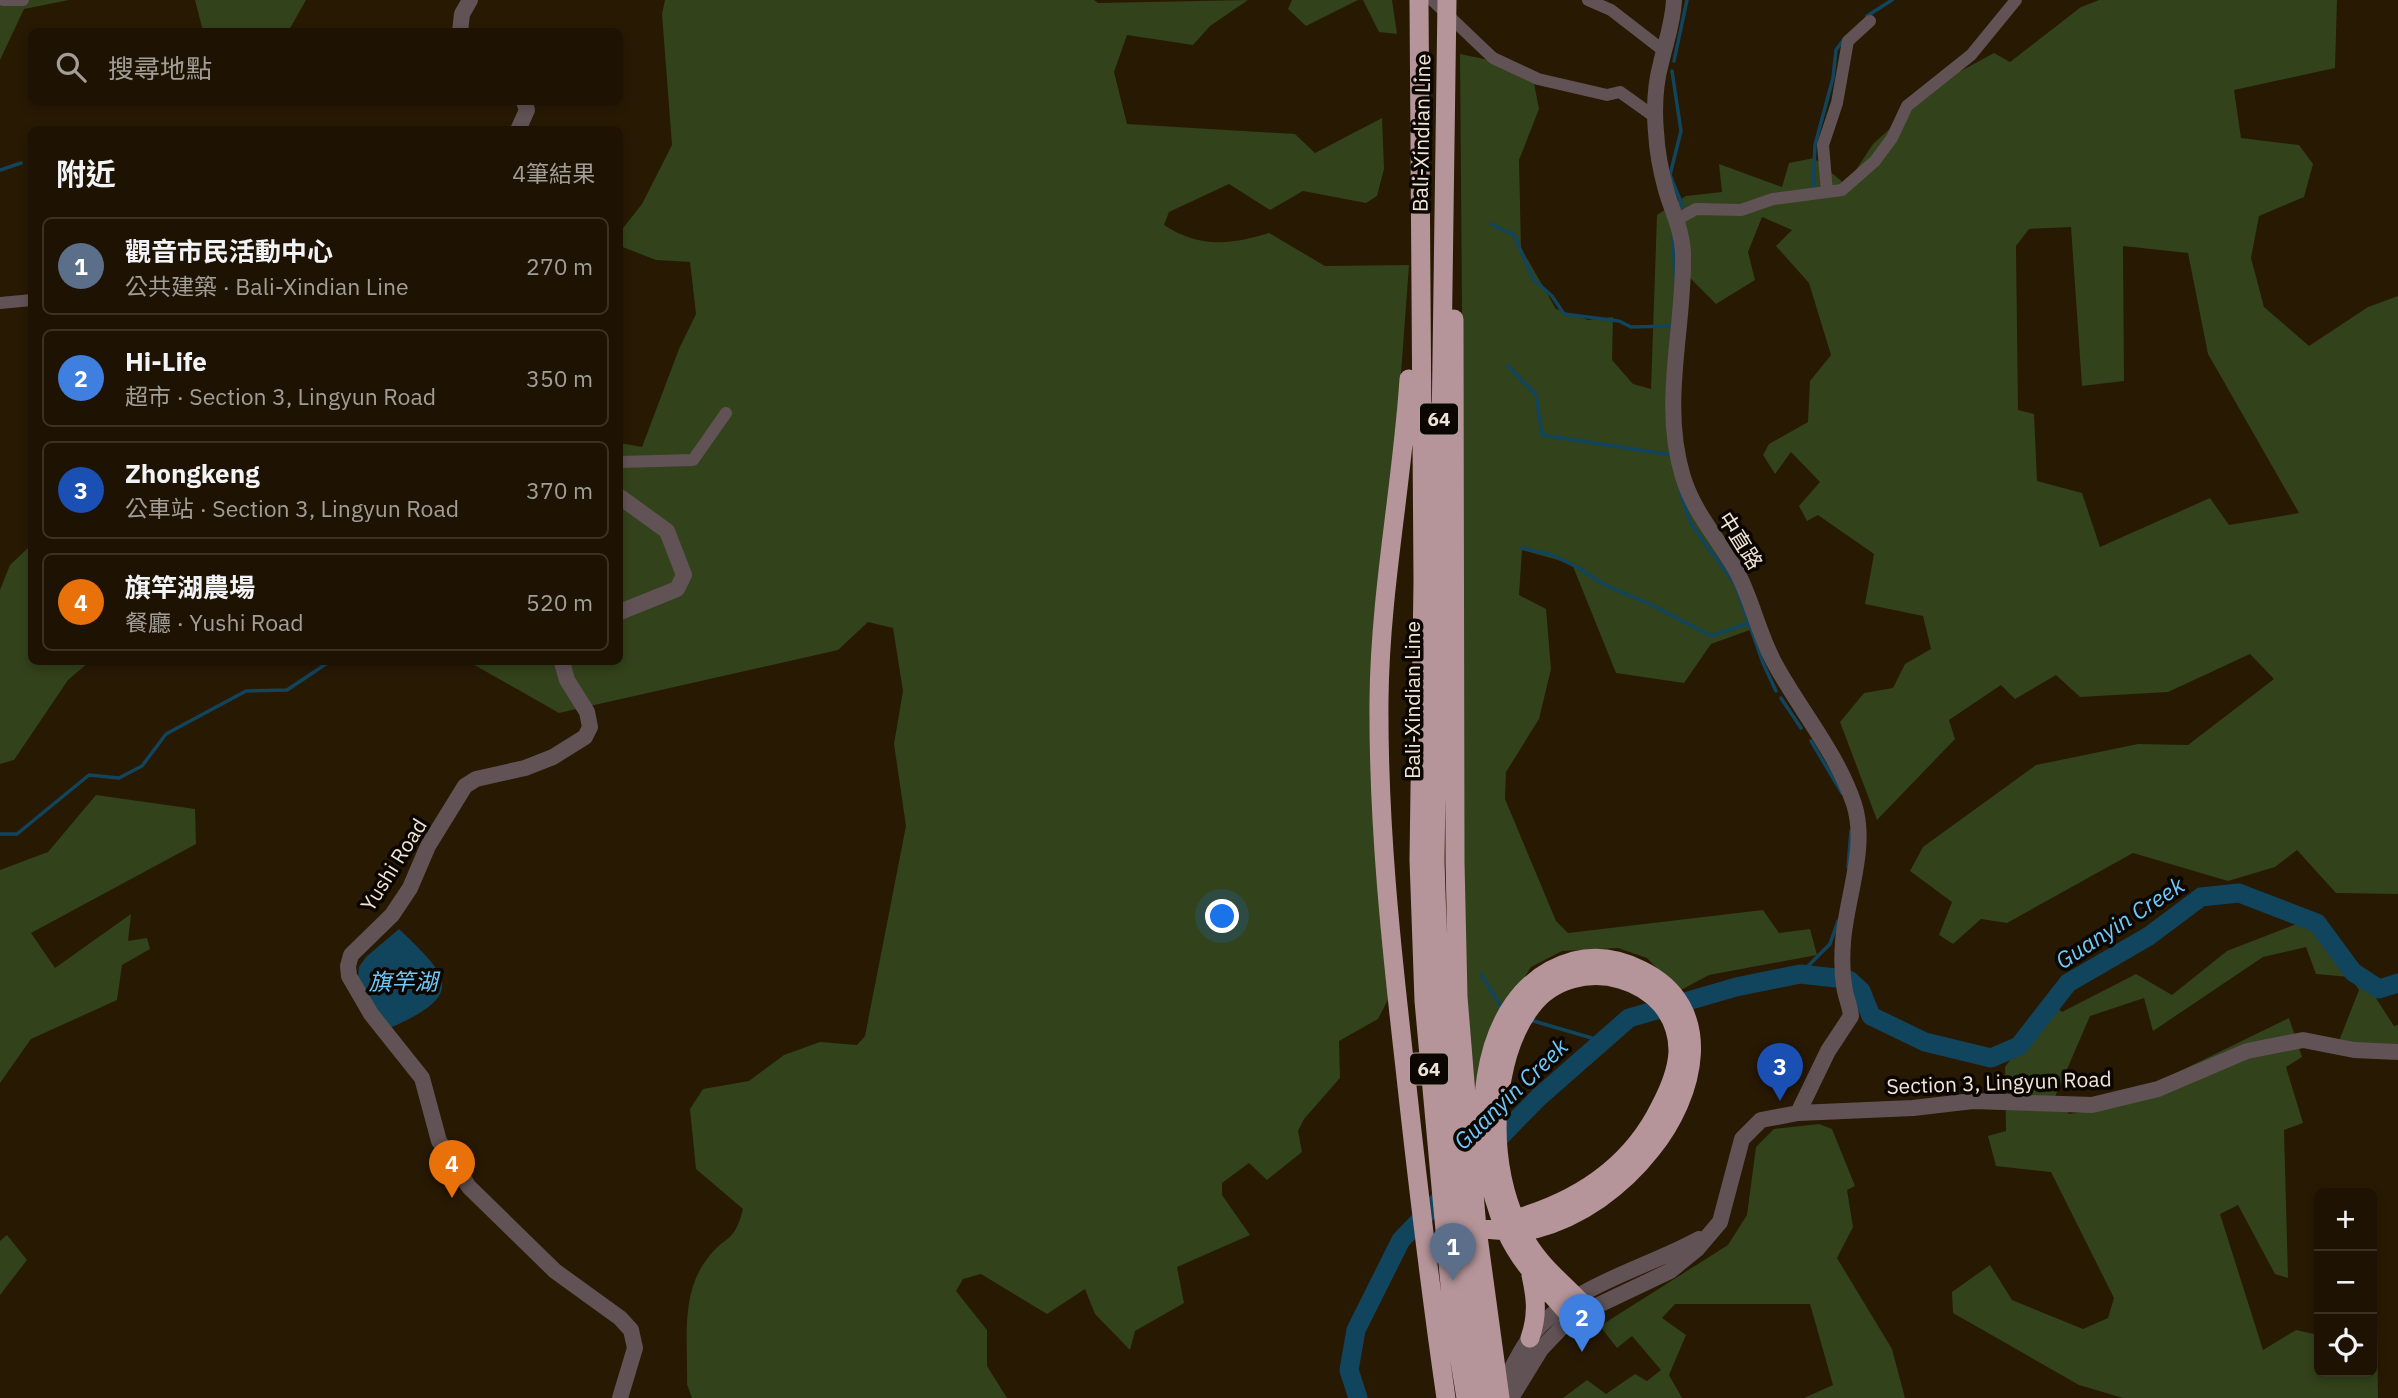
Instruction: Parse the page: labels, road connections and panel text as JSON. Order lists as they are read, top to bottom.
{
  "streets": {
    "highway": ["Bali-Xindian Line", "64"],
    "street": ["中直路", "Yushi Road", "Section 3, Lingyun Road"]
  },
  "crossings": [
    ["中直路", "Section 3, Lingyun Road"]
  ],
  "water": ["Guanyin Creek", "旗竿湖"],
  "page": {
    "search": "搜尋地點",
    "heading": ["附近", "4筆結果"],
    "list": [
      {
        "mark": "1",
        "name": "觀音市民活動中心",
        "note": "公共建築 · Bali-Xindian Line",
        "value": "270 m"
      },
      {
        "mark": "2",
        "name": "Hi-Life",
        "note": "超市 · Section 3, Lingyun Road",
        "value": "350 m"
      },
      {
        "mark": "3",
        "name": "Zhongkeng",
        "note": "公車站 · Section 3, Lingyun Road",
        "value": "370 m"
      },
      {
        "mark": "4",
        "name": "旗竿湖農場",
        "note": "餐廳 · Yushi Road",
        "value": "520 m"
      }
    ],
    "pins": [
      "3",
      "4",
      "1",
      "2"
    ],
    "map_buttons": ["+", "−"]
  }
}
